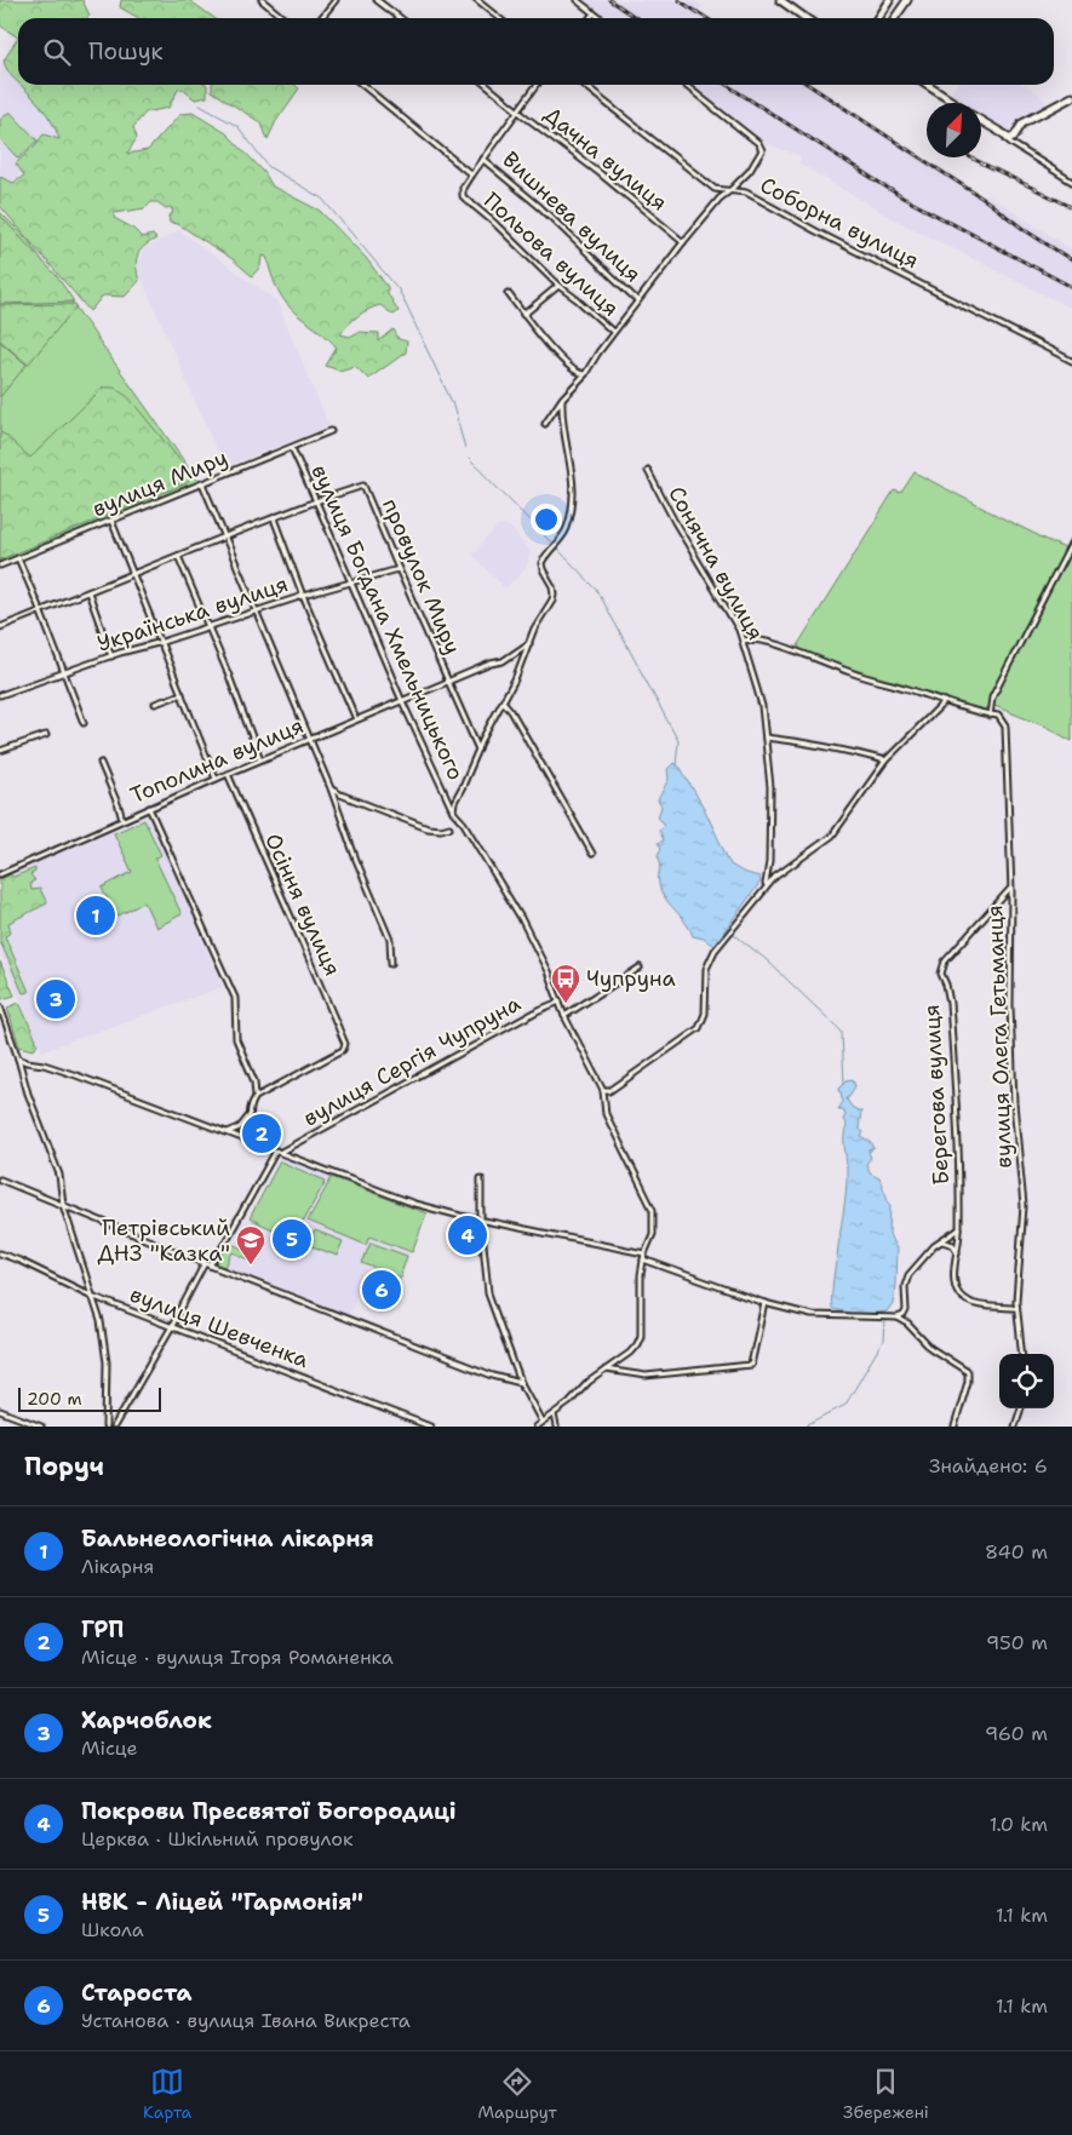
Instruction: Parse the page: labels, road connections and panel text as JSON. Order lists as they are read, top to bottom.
{
  "streets": {
    "street": [
      "Дачна вулиця",
      "Вишнева вулиця",
      "Соборна вулиця",
      "Польова вулиця",
      "вулиця Миру",
      "Сонячна вулиця",
      "провулок Миру",
      "Українська вулиця",
      "вулиця Богдана Хмельницького",
      "Тополина вулиця",
      "Осіння вулиця",
      "вулиця Олега Гетьманця",
      "вулиця Сергія Чупруна",
      "Берегова вулиця",
      "вулиця Шевченка"
    ]
  },
  "crossings": [
    ["вулиця Миру", "вулиця Богдана Хмельницького"],
    ["провулок Миру", "Українська вулиця"],
    ["провулок Миру", "вулиця Богдана Хмельницького"],
    ["провулок Миру", "Тополина вулиця"],
    ["Українська вулиця", "вулиця Богдана Хмельницького"],
    ["вулиця Богдана Хмельницького", "Тополина вулиця"],
    ["вулиця Богдана Хмельницького", "вулиця Сергія Чупруна"],
    ["Тополина вулиця", "Осіння вулиця"],
    ["вулиця Олега Гетьманця", "Берегова вулиця"]
  ],
  "places": {
    "bus stop": ["Чупруна"],
    "school or university": ["Петрівський ДНЗ \"Казка\""]
  },
  "scale_bar": "200 m",
  "north": "top right",
  "page": {
    "search": "Пошук",
    "pins": [
      "1",
      "3",
      "2",
      "4",
      "5",
      "6"
    ],
    "scale": "200 m",
    "heading": ["Поруч", "Знайдено: 6"],
    "list": [
      {
        "mark": "1",
        "name": "Бальнеологічна лікарня",
        "note": "Лікарня",
        "value": "840 m"
      },
      {
        "mark": "2",
        "name": "ГРП",
        "note": "Місце · вулиця Ігоря Романенка",
        "value": "950 m"
      },
      {
        "mark": "3",
        "name": "Харчоблок",
        "note": "Місце",
        "value": "960 m"
      },
      {
        "mark": "4",
        "name": "Покрови Пресвятої Богородиці",
        "note": "Церква · Шкільний провулок",
        "value": "1.0 km"
      },
      {
        "mark": "5",
        "name": "НВК - Ліцей \"Гармонія\"",
        "note": "Школа",
        "value": "1.1 km"
      },
      {
        "mark": "6",
        "name": "Староста",
        "note": "Установа · вулиця Івана Викреста",
        "value": "1.1 km"
      }
    ],
    "nav": ["Карта", "Маршрут", "Збережені"]
  }
}
